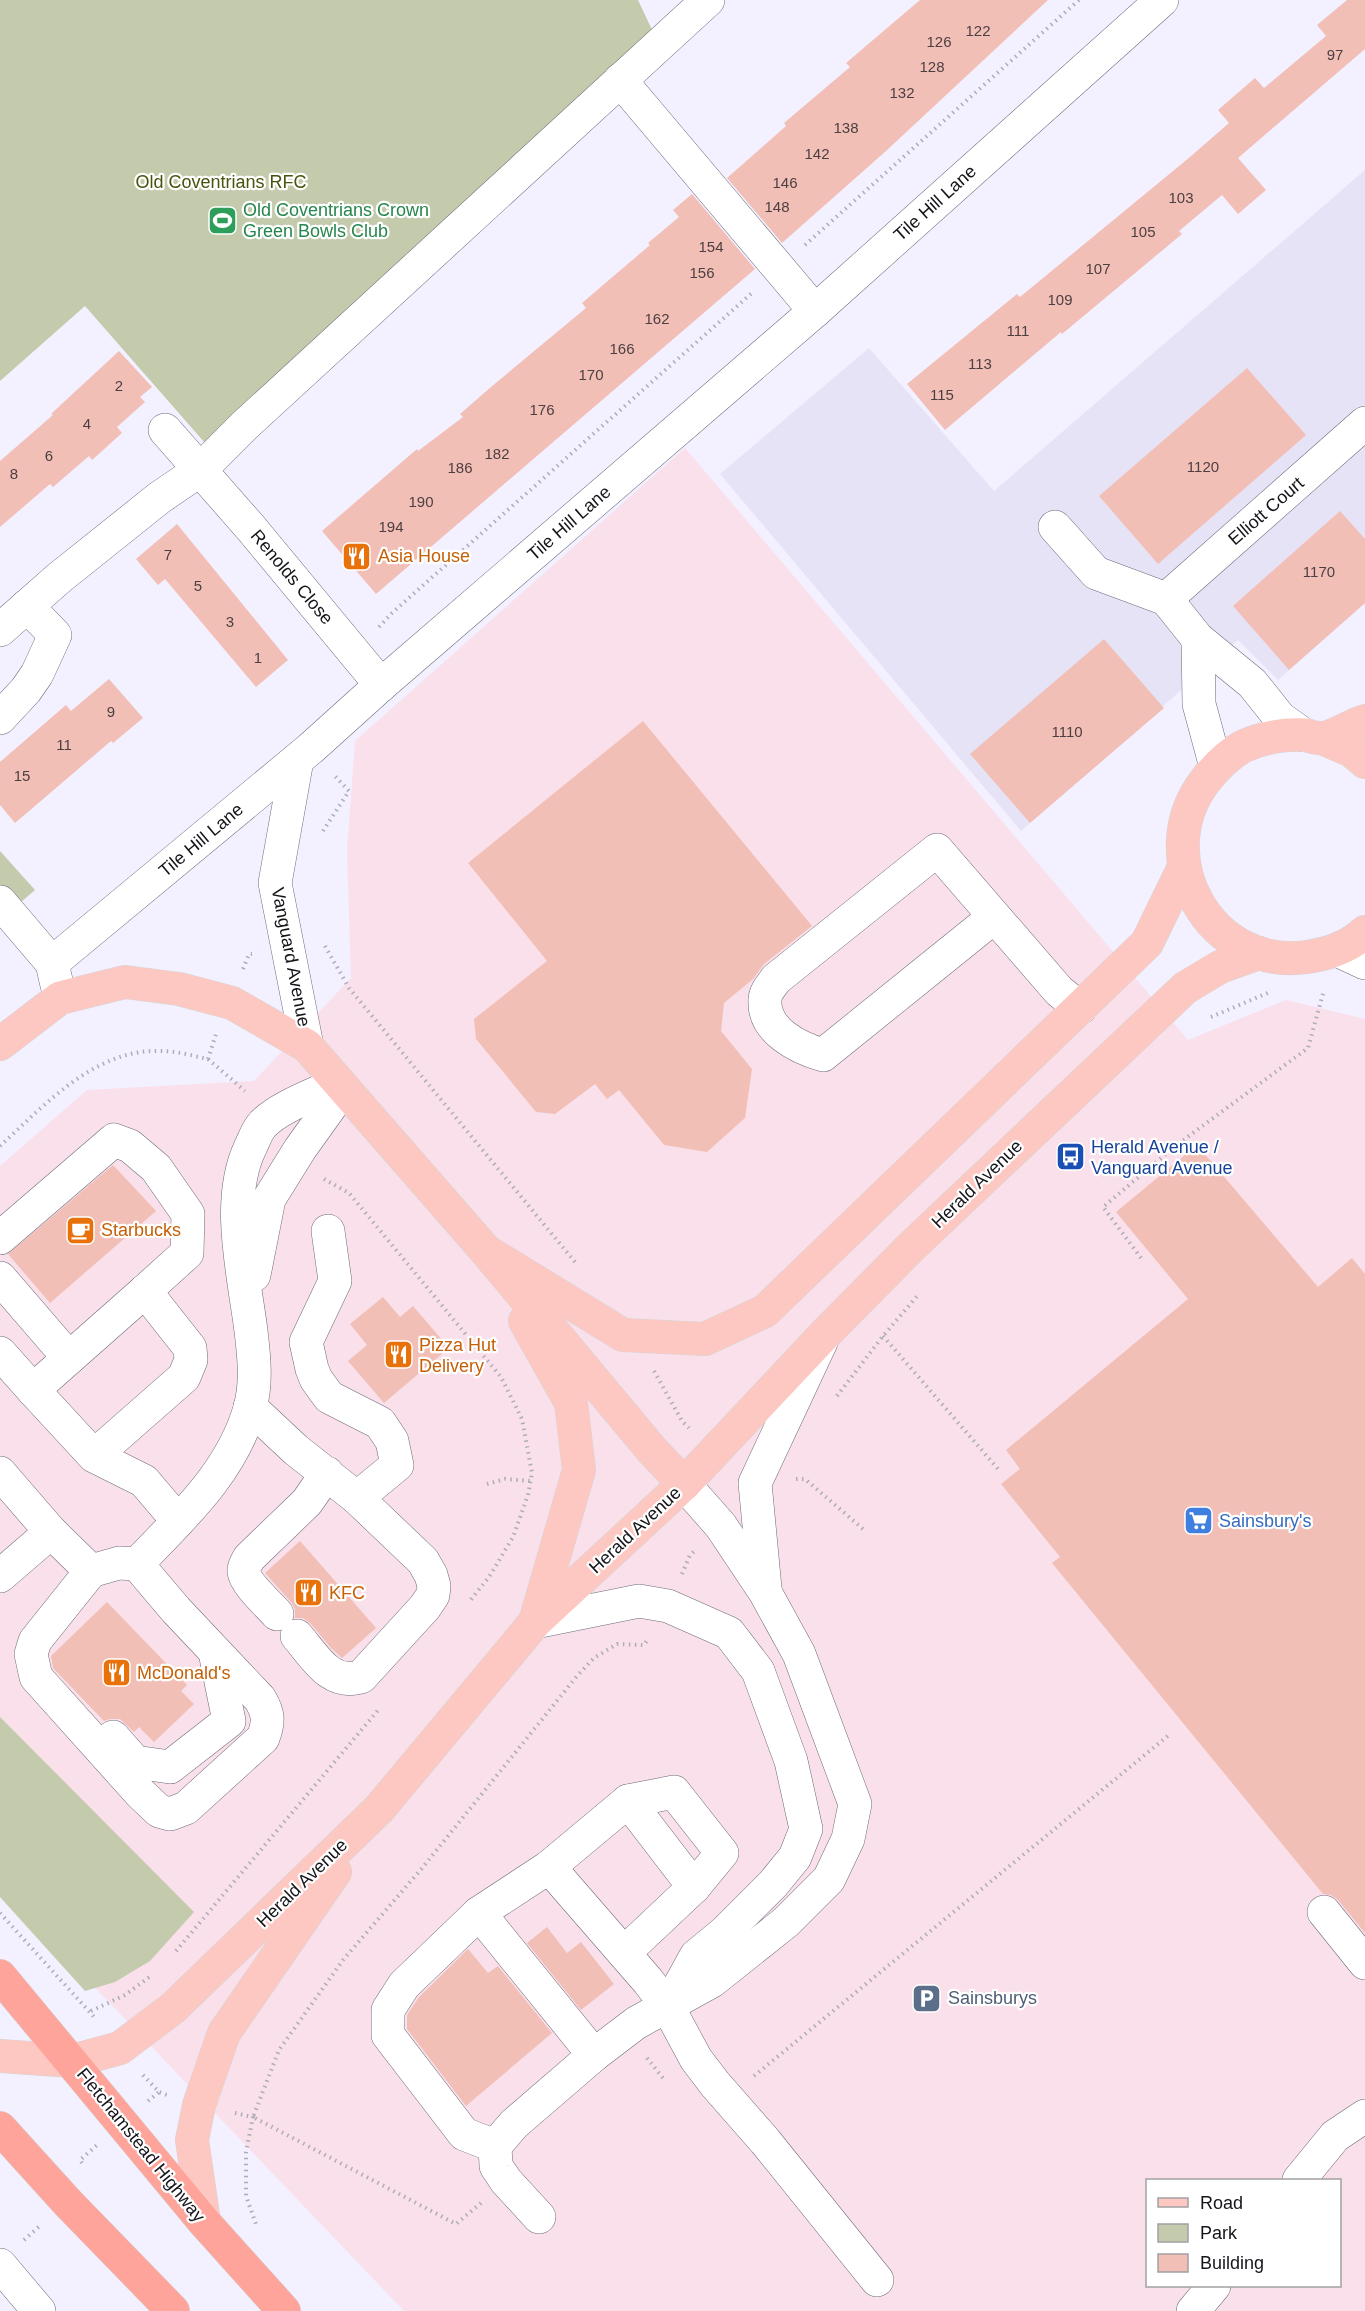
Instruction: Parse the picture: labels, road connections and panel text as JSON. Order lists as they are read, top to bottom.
{
  "streets": {
    "highway": ["Fletchamstead Highway"],
    "main road": ["Vanguard Avenue", "Herald Avenue"],
    "street": ["Tile Hill Lane", "Elliott Court", "Renolds Close"]
  },
  "crossings": [
    ["Tile Hill Lane", "Renolds Close"],
    ["Tile Hill Lane", "Vanguard Avenue"],
    ["Vanguard Avenue", "Herald Avenue"],
    ["Herald Avenue", "Fletchamstead Highway"]
  ],
  "parks": ["Old Coventrians RFC"],
  "places": {
    "sports": ["Old Coventrians Crown Green Bowls Club"],
    "restaurant": [
      "Asia House",
      "Pizza Hut Delivery",
      "KFC",
      "McDonald's"
    ],
    "bus stop": ["Herald Avenue / Vanguard Avenue"],
    "cafe": ["Starbucks"],
    "supermarket": ["Sainsbury's"],
    "parking": ["Sainsburys"]
  },
  "house_numbers": [
    "122",
    "126",
    "97",
    "128",
    "132",
    "138",
    "142",
    "146",
    "103",
    "148",
    "105",
    "154",
    "107",
    "156",
    "109",
    "162",
    "111",
    "166",
    "113",
    "170",
    "2",
    "115",
    "176",
    "4",
    "182",
    "6",
    "1120",
    "186",
    "8",
    "190",
    "194",
    "7",
    "1170",
    "5",
    "3",
    "1",
    "9",
    "1110",
    "11",
    "15"
  ],
  "legend": ["Road", "Park", "Building"]
}
